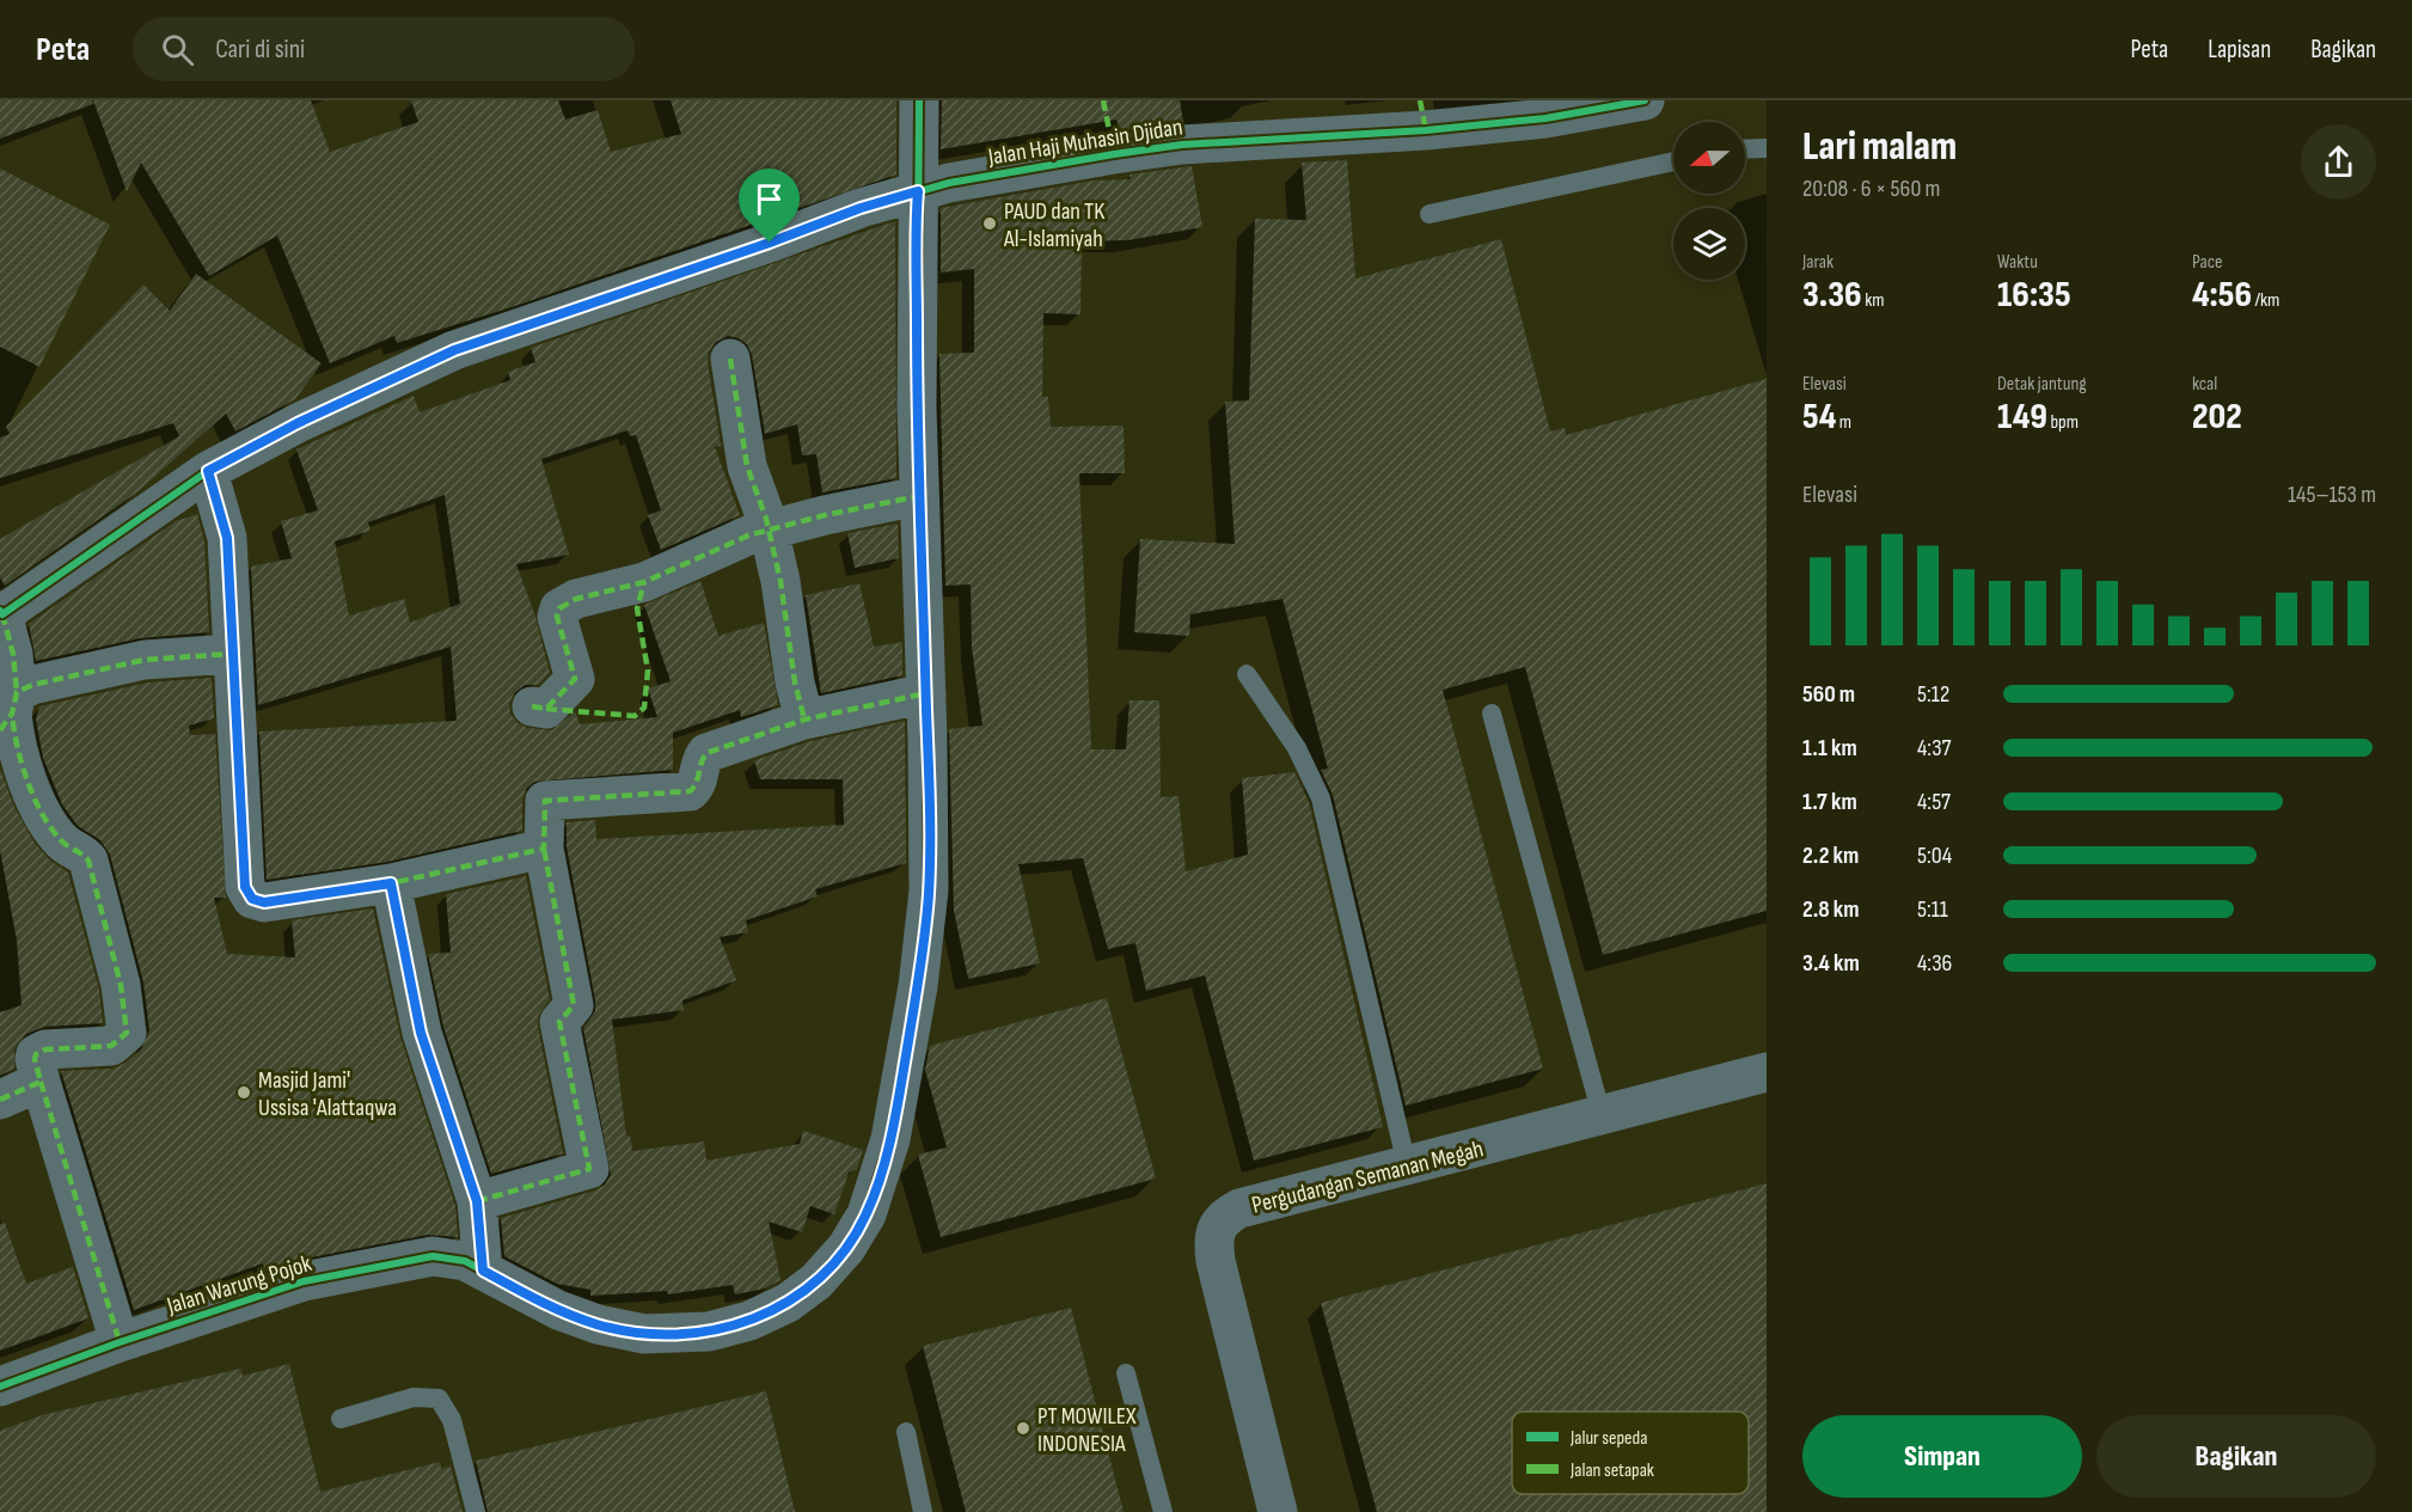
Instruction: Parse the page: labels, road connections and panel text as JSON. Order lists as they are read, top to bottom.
{
  "streets": {
    "street": ["Jalan Haji Muhasin Djidan", "Pergudangan Semanan Megah", "Jalan Warung Pojok"]
  },
  "crossings": [
    ["Jalan Haji Muhasin Djidan", "Jalan Warung Pojok"]
  ],
  "places": ["PAUD dan TK Al-Islamiyah", "Masjid Jami' Ussisa 'Alattaqwa", "PT MOWILEX INDONESIA"],
  "legend": ["Jalur sepeda", "Jalan setapak"],
  "north": "left",
  "page": {
    "header": "Peta",
    "search": "Cari di sini",
    "nav": ["Peta", "Lapisan", "Bagikan"],
    "heading": ["Lari malam", "20:08 · 6 × 560 m"],
    "stats": [
      ["Jarak", "3.36 km"],
      ["Waktu", "16:35"],
      ["Pace", "4:56 /km"],
      ["Elevasi", "54 m"],
      ["Detak jantung", "149 bpm"],
      ["kcal", "202"]
    ],
    "chart": ["Elevasi", "145–153 m"],
    "list": [
      {
        "name": "560 m",
        "note": "5:12"
      },
      {
        "name": "1.1 km",
        "note": "4:37"
      },
      {
        "name": "1.7 km",
        "note": "4:57"
      },
      {
        "name": "2.2 km",
        "note": "5:04"
      },
      {
        "name": "2.8 km",
        "note": "5:11"
      },
      {
        "name": "3.4 km",
        "note": "4:36"
      }
    ],
    "buttons": ["Simpan", "Bagikan"]
  }
}
